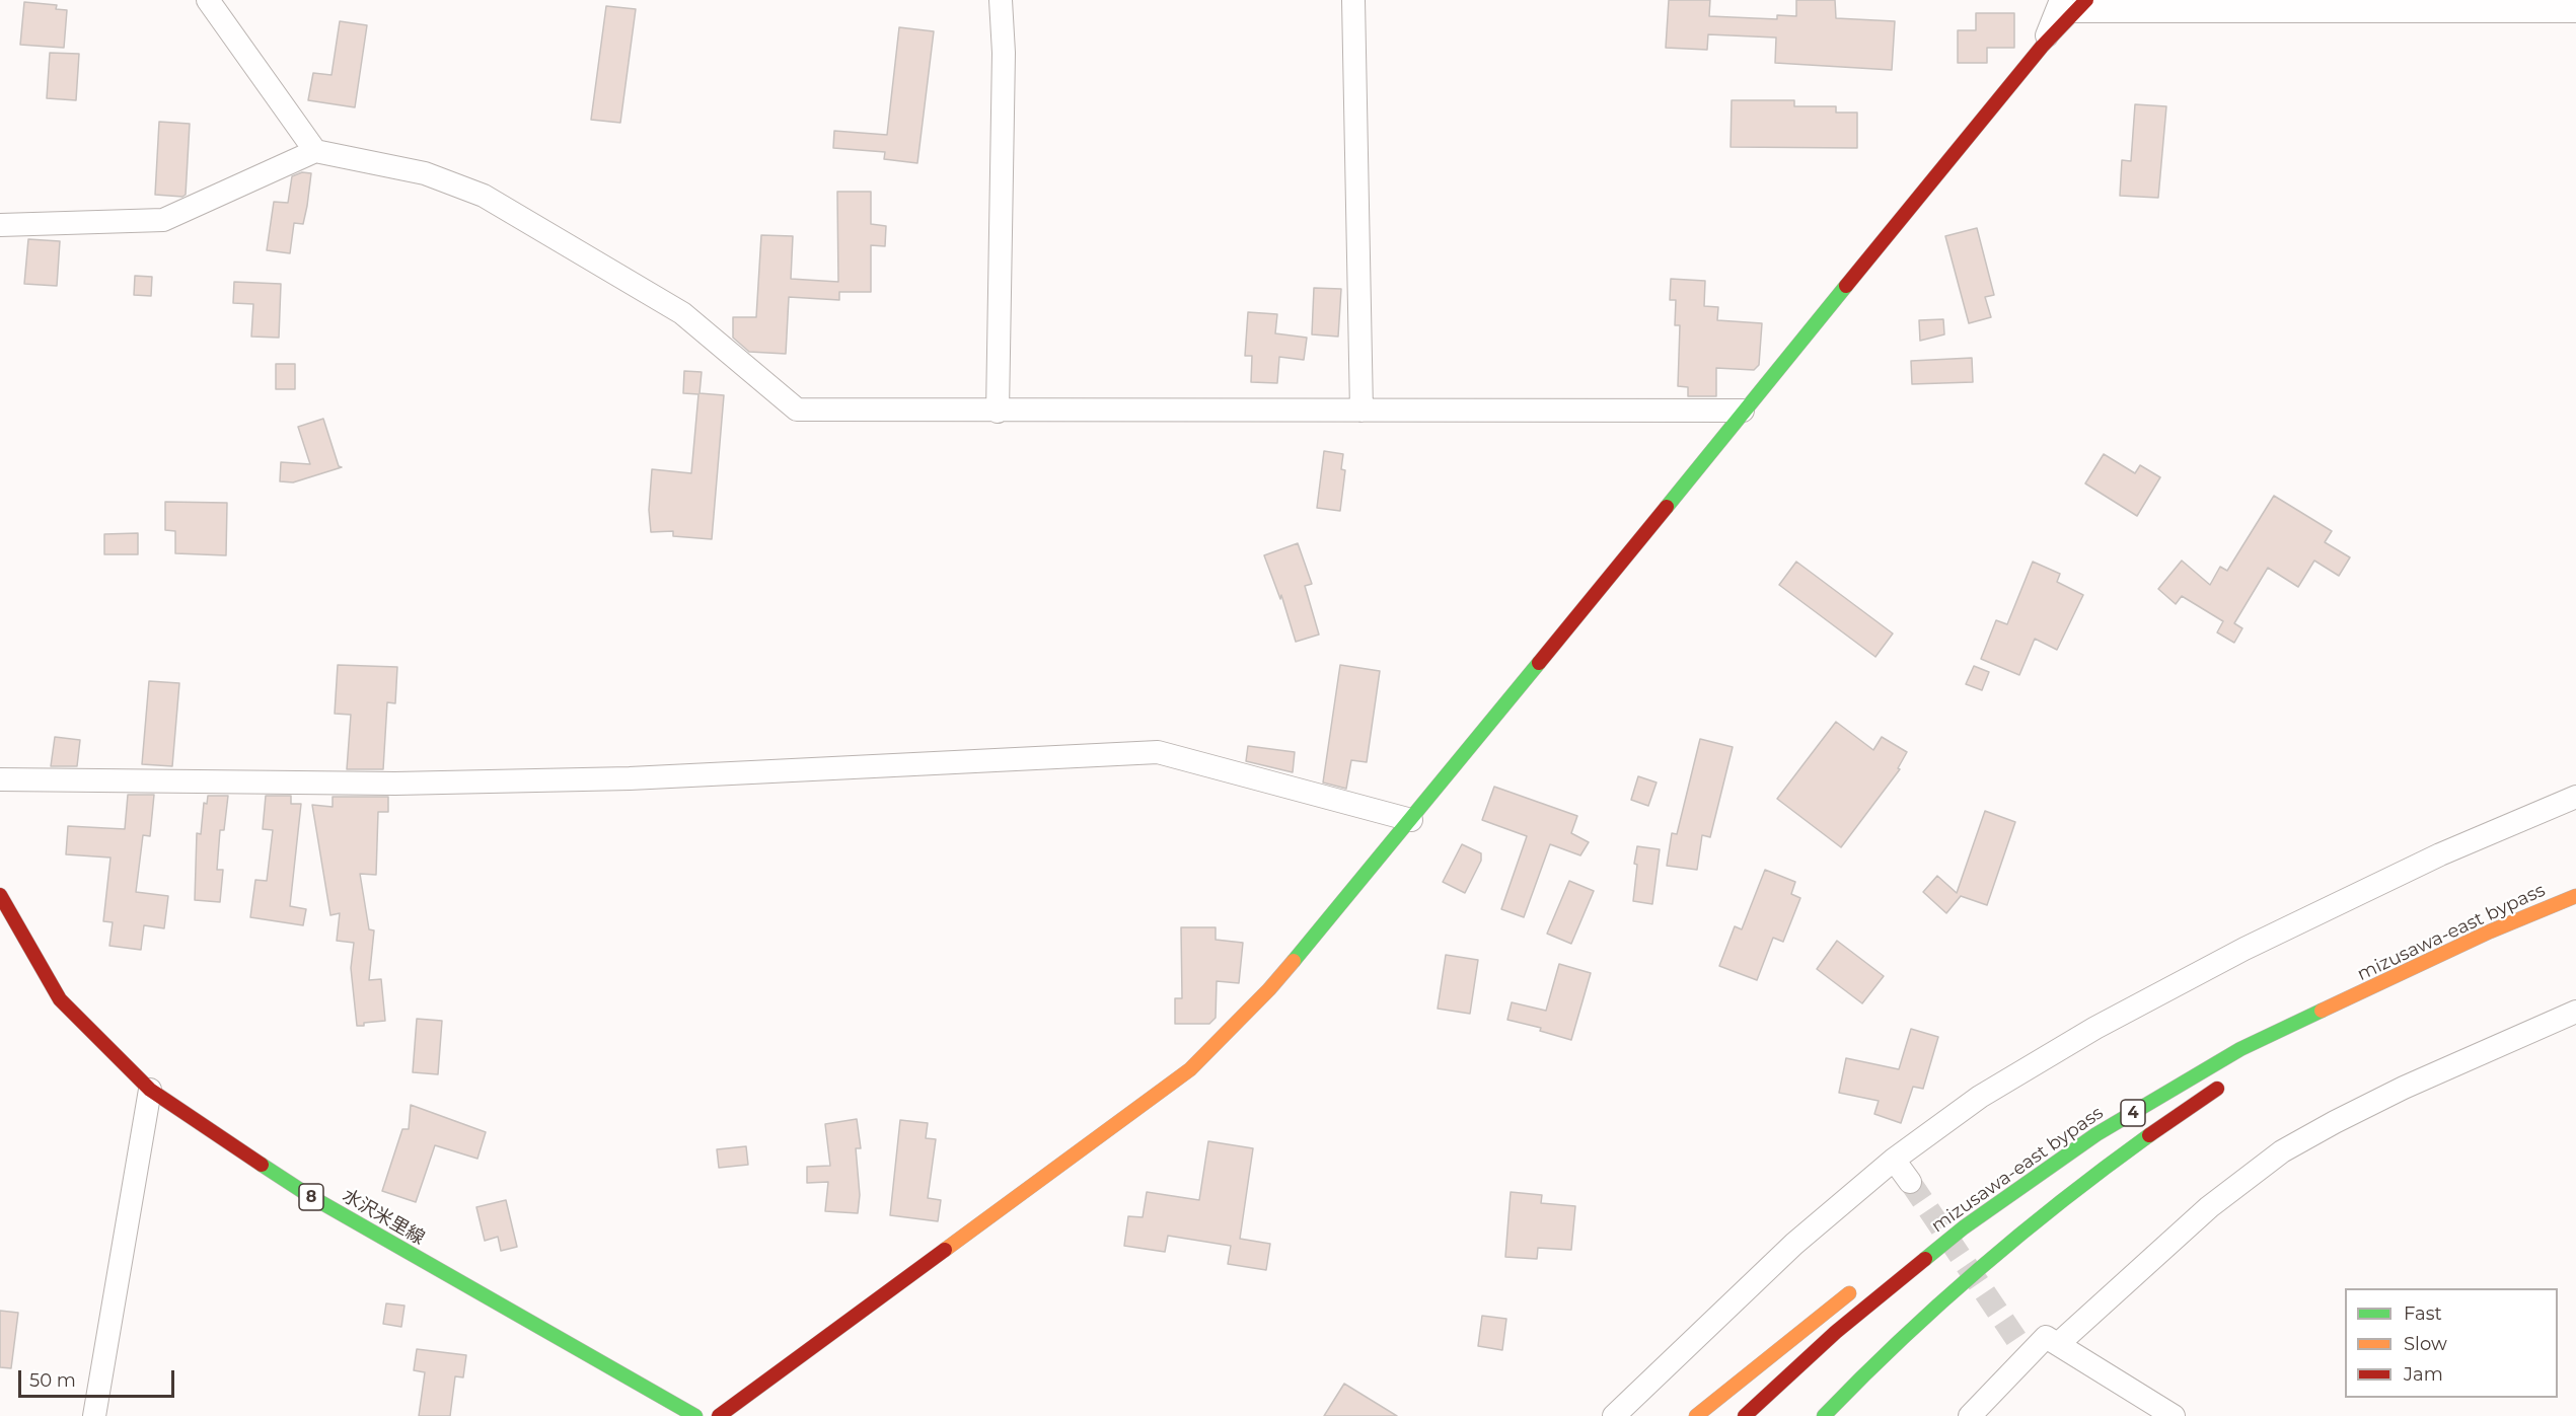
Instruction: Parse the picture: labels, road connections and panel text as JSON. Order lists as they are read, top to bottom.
{
  "streets": {
    "main road": [
      "mizusawa-east bypass",
      "4",
      "8",
      "水沢米里線"
    ]
  },
  "legend": ["Fast", "Slow", "Jam"],
  "scale_bar": "50 m"
}
